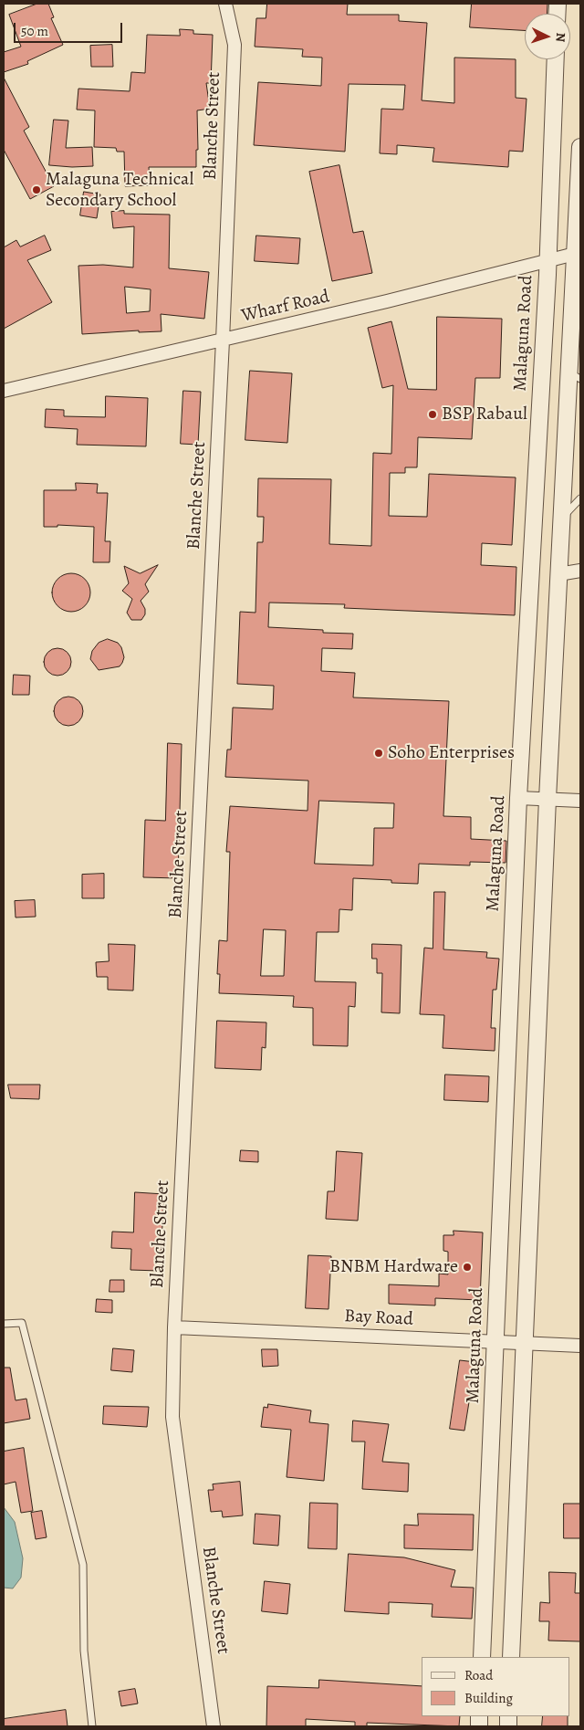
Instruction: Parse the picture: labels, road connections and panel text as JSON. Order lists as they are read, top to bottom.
{
  "streets": {
    "street": [
      "Blanche Street",
      "Wharf Road",
      "Malaguna Road",
      "Bay Road"
    ]
  },
  "crossings": [
    ["Blanche Street", "Wharf Road"],
    ["Blanche Street", "Bay Road"],
    ["Wharf Road", "Malaguna Road"],
    ["Malaguna Road", "Bay Road"]
  ],
  "places": [
    "Malaguna Technical Secondary School",
    "BSP Rabaul",
    "Soho Enterprises",
    "BNBM Hardware"
  ],
  "legend": ["Road", "Building"],
  "scale_bar": "50 m",
  "north": "right"
}
